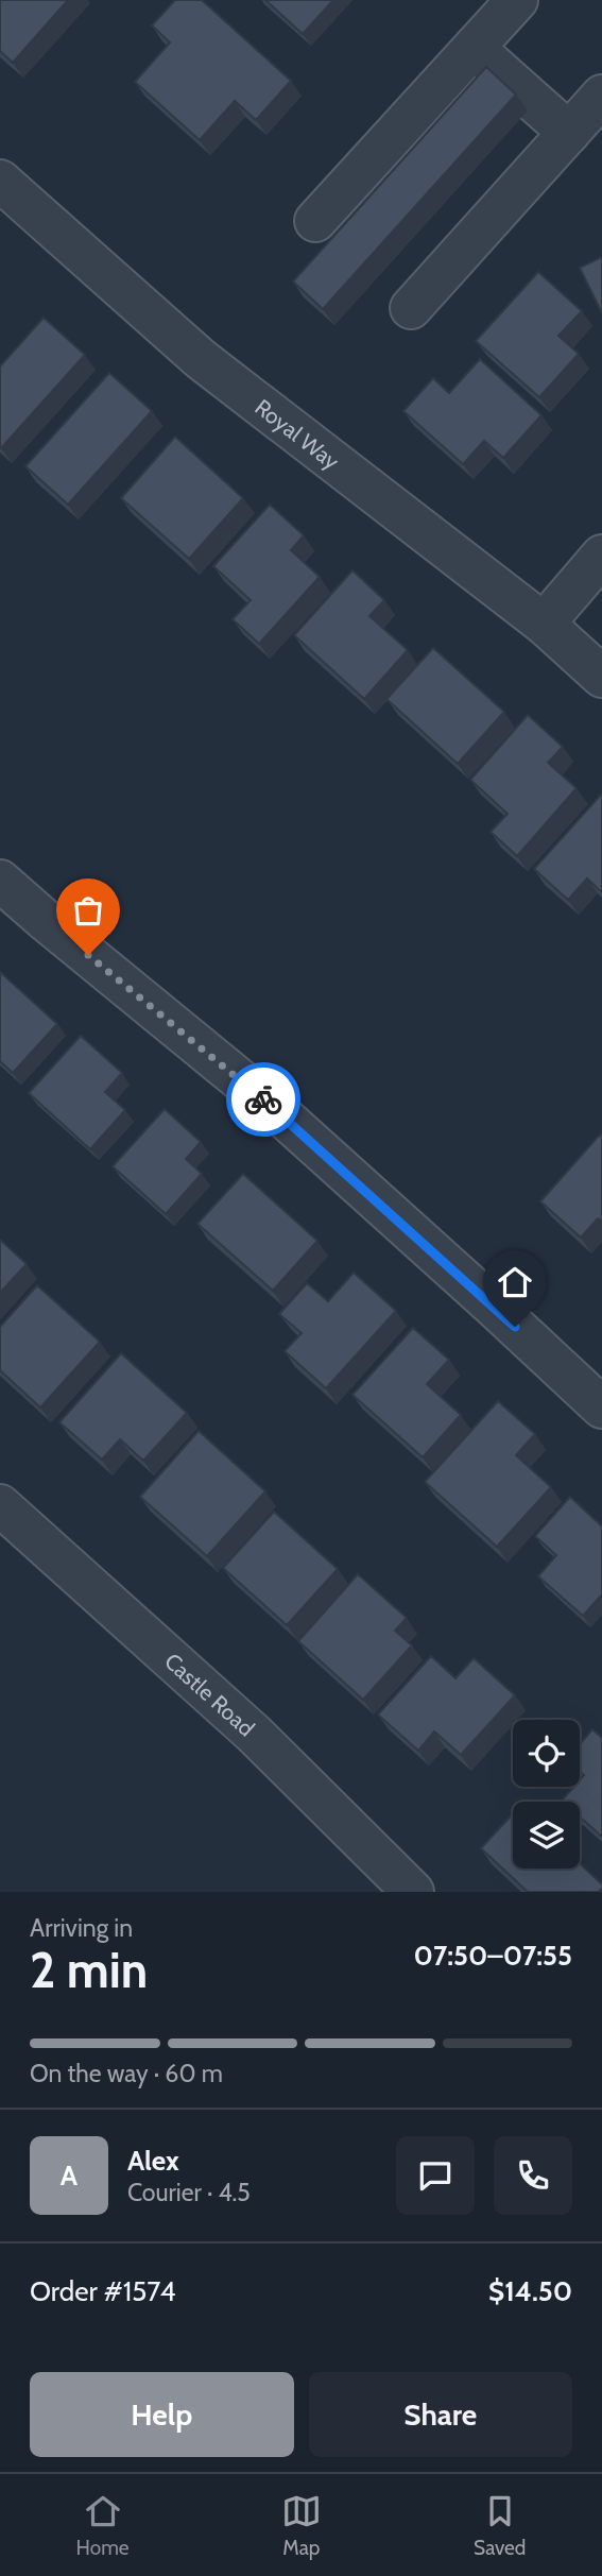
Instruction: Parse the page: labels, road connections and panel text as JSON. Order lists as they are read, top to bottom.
{
  "streets": {
    "street": ["Royal Way", "Castle Road"]
  },
  "page": {
    "heading": ["2 min", "Arriving in", "07:50–07:55"],
    "panel": [
      "Alex",
      "Courier · 4.5",
      "Order #1574",
      "$14.50"
    ],
    "bar": "On the way · 60 m",
    "round": "A",
    "buttons": ["Help", "Share"],
    "tabs": ["Home", "Map", "Saved"]
  }
}
